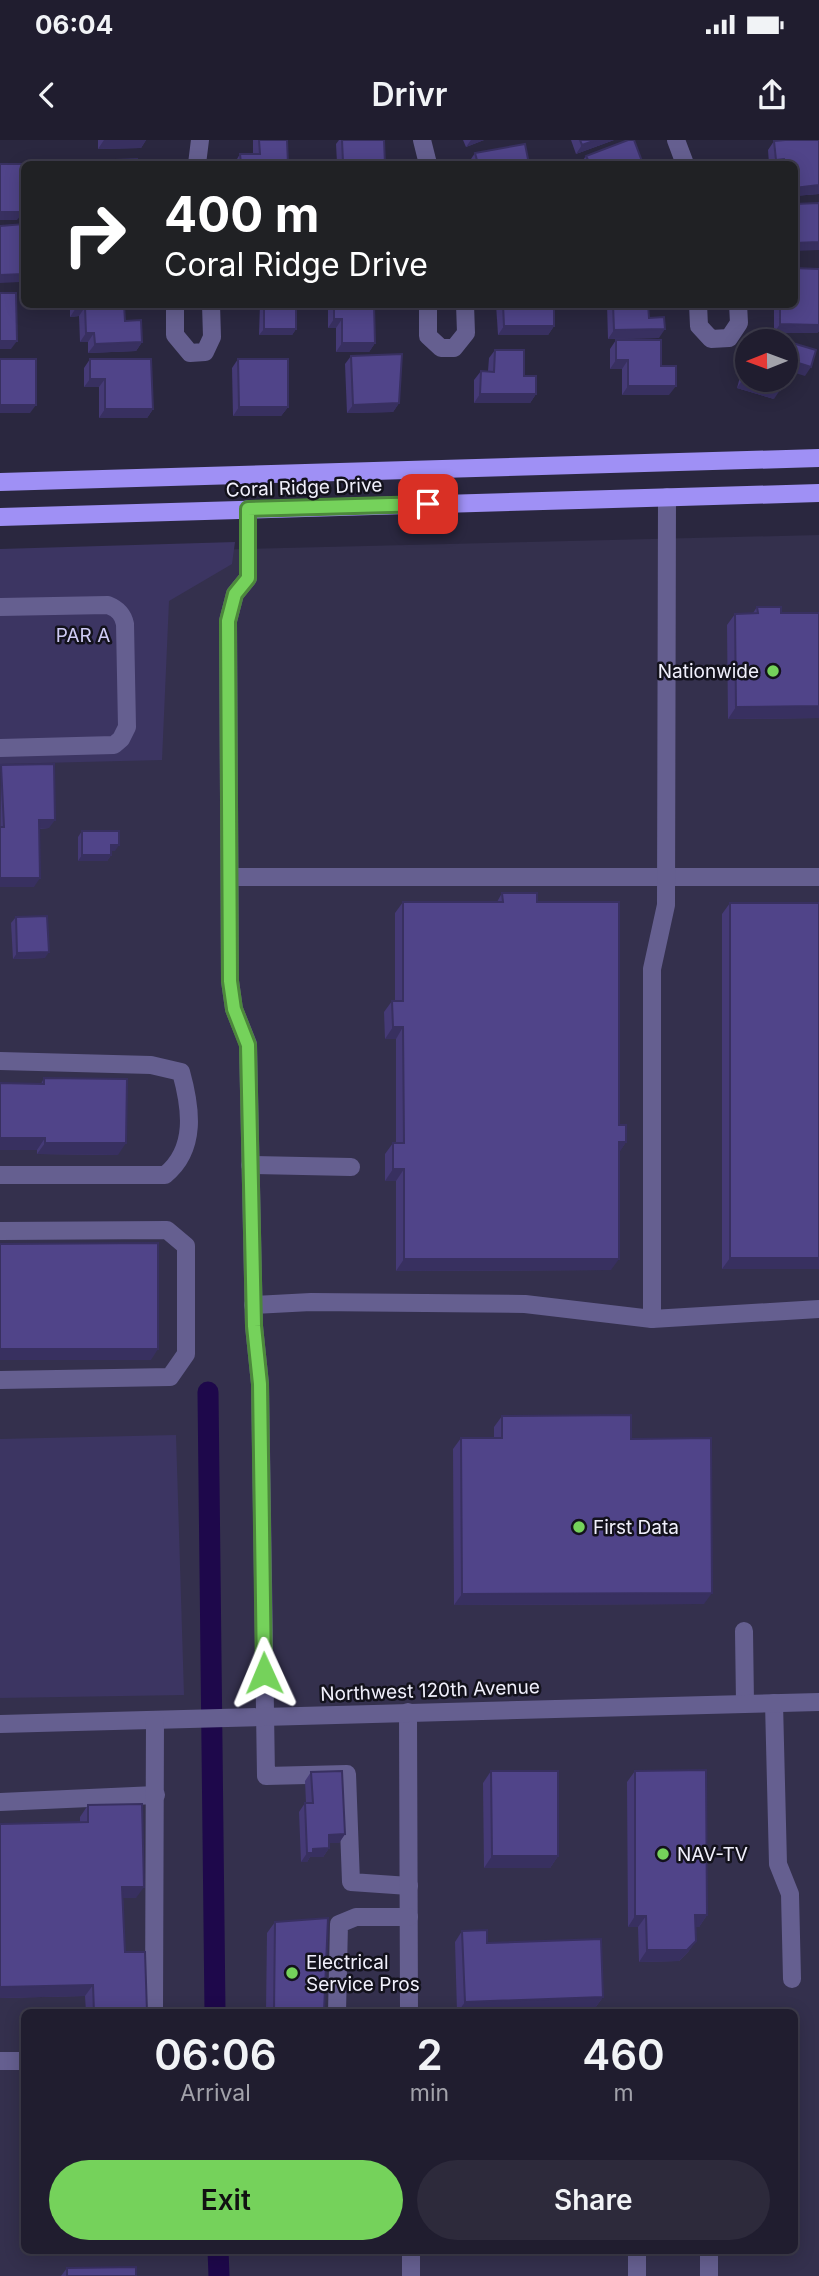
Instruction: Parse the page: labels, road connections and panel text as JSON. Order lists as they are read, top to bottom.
{
  "streets": {
    "main road": ["Coral Ridge Drive"],
    "street": ["Northwest 120th Avenue"]
  },
  "parks": ["PAR A"],
  "places": [
    "Nationwide",
    "First Data",
    "NAV-TV",
    "Electrical Service Pros"
  ],
  "north": "left",
  "page": {
    "status": "06:04",
    "header": "Drivr",
    "turn": ["400 m", "Coral Ridge Drive"],
    "eta": [
      "06:06",
      "Arrival",
      "2",
      "min",
      "460",
      "m"
    ],
    "buttons": ["Exit", "Share"]
  }
}
